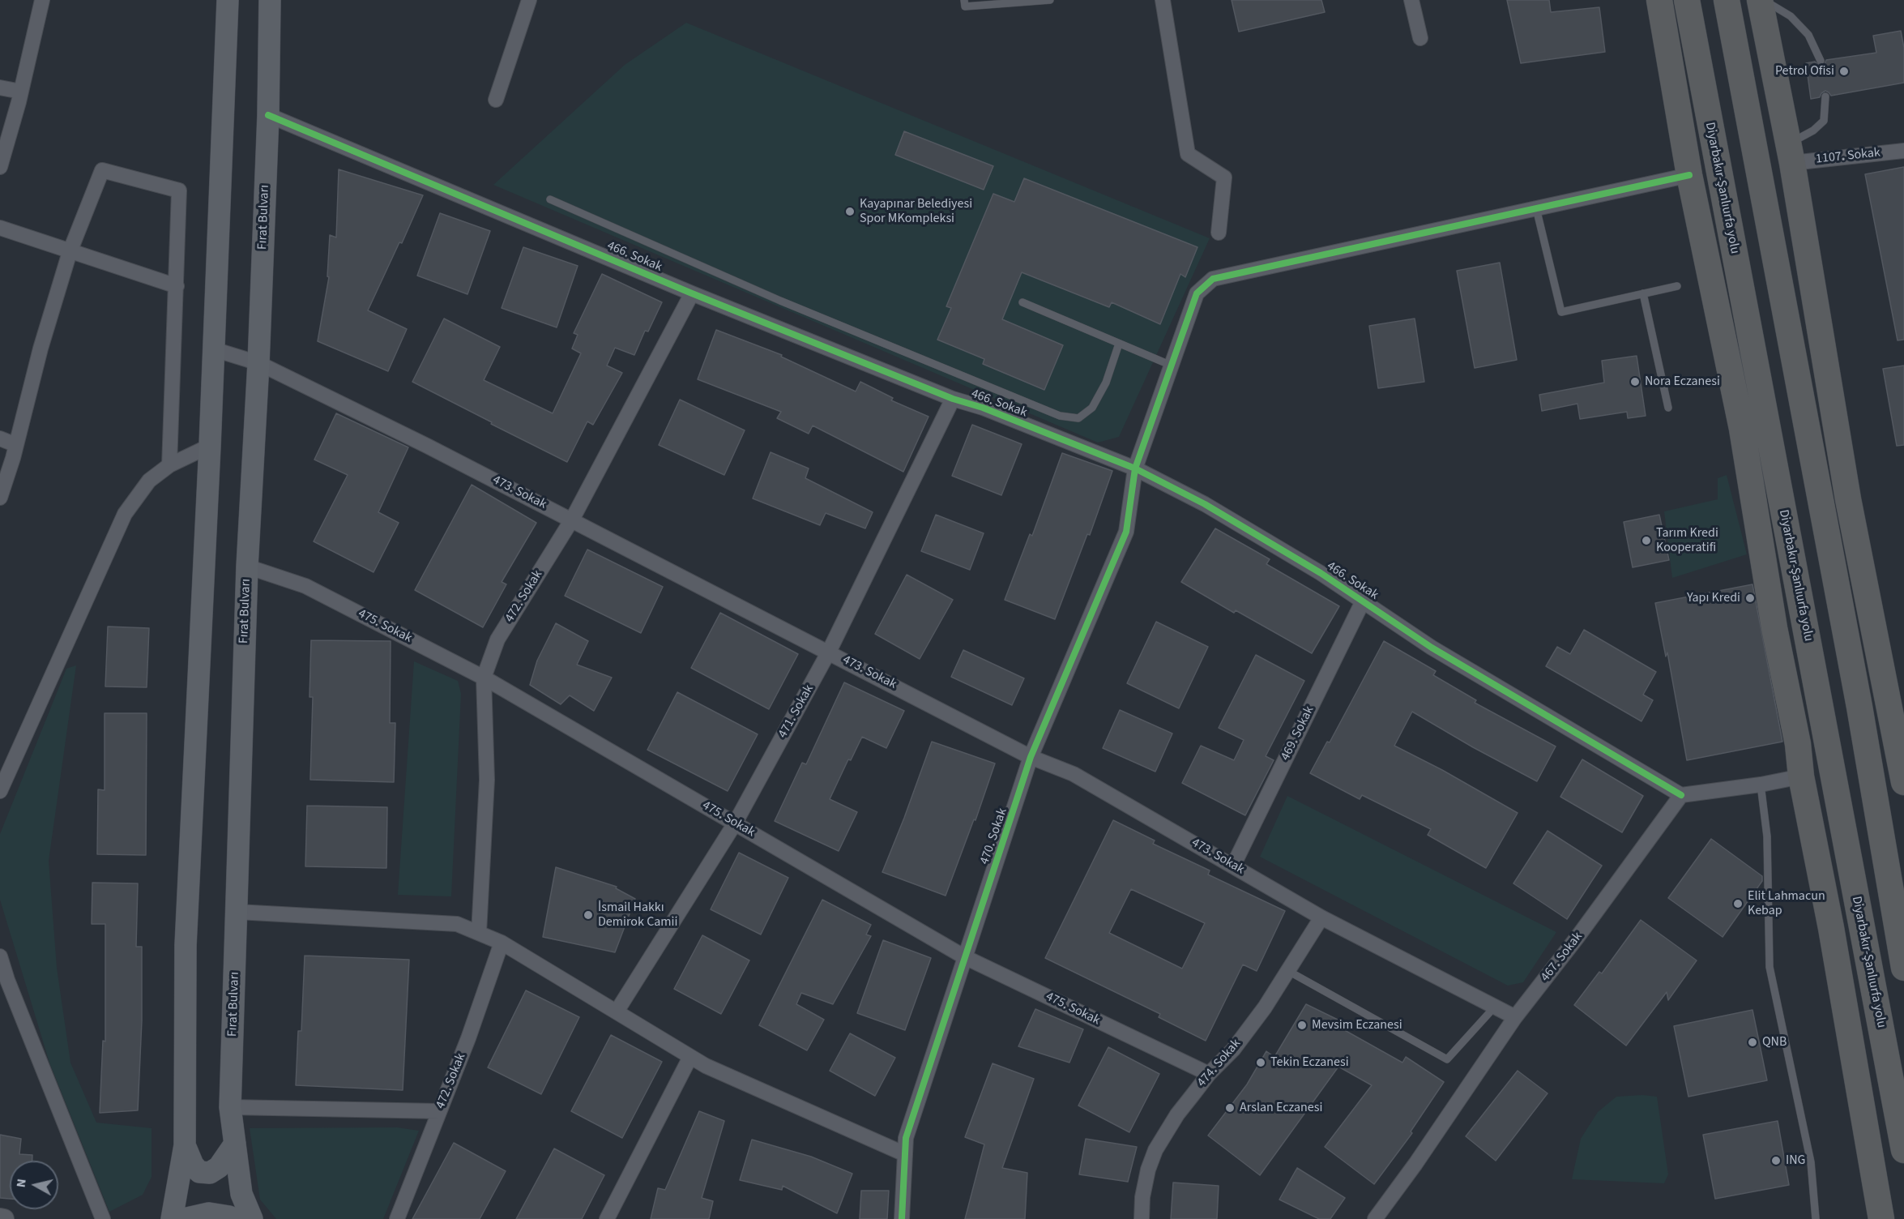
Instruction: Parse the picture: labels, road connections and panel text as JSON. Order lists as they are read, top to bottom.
{
  "streets": {
    "highway": ["Diyarbakır-Şanlıurfa yolu"],
    "main road": ["Fırat Bulvarı"],
    "street": [
      "1107. Sokak",
      "466. Sokak",
      "473. Sokak",
      "472. Sokak",
      "475. Sokak",
      "471. Sokak",
      "469. Sokak",
      "470. Sokak",
      "467. Sokak",
      "474. Sokak"
    ]
  },
  "crossings": [
    ["Fırat Bulvarı", "466. Sokak"],
    ["Fırat Bulvarı", "473. Sokak"],
    ["Fırat Bulvarı", "475. Sokak"],
    ["466. Sokak", "472. Sokak"],
    ["466. Sokak", "471. Sokak"],
    ["466. Sokak", "469. Sokak"],
    ["466. Sokak", "470. Sokak"],
    ["466. Sokak", "467. Sokak"],
    ["473. Sokak", "472. Sokak"],
    ["473. Sokak", "471. Sokak"],
    ["473. Sokak", "469. Sokak"],
    ["473. Sokak", "470. Sokak"],
    ["473. Sokak", "467. Sokak"],
    ["473. Sokak", "474. Sokak"],
    ["472. Sokak", "475. Sokak"],
    ["475. Sokak", "471. Sokak"],
    ["475. Sokak", "470. Sokak"],
    ["475. Sokak", "474. Sokak"]
  ],
  "places": [
    "Petrol Ofisi",
    "Kayapınar Belediyesi Spor MKompleksi",
    "Nora Eczanesi",
    "Tarım Kredi Kooperatifi",
    "Yapı Kredi",
    "Elit Lahmacun Kebap",
    "İsmail Hakkı Demirok Camii",
    "Mevsim Eczanesi",
    "QNB",
    "Tekin Eczanesi",
    "Arslan Eczanesi",
    "ING"
  ],
  "north": "left"
}
